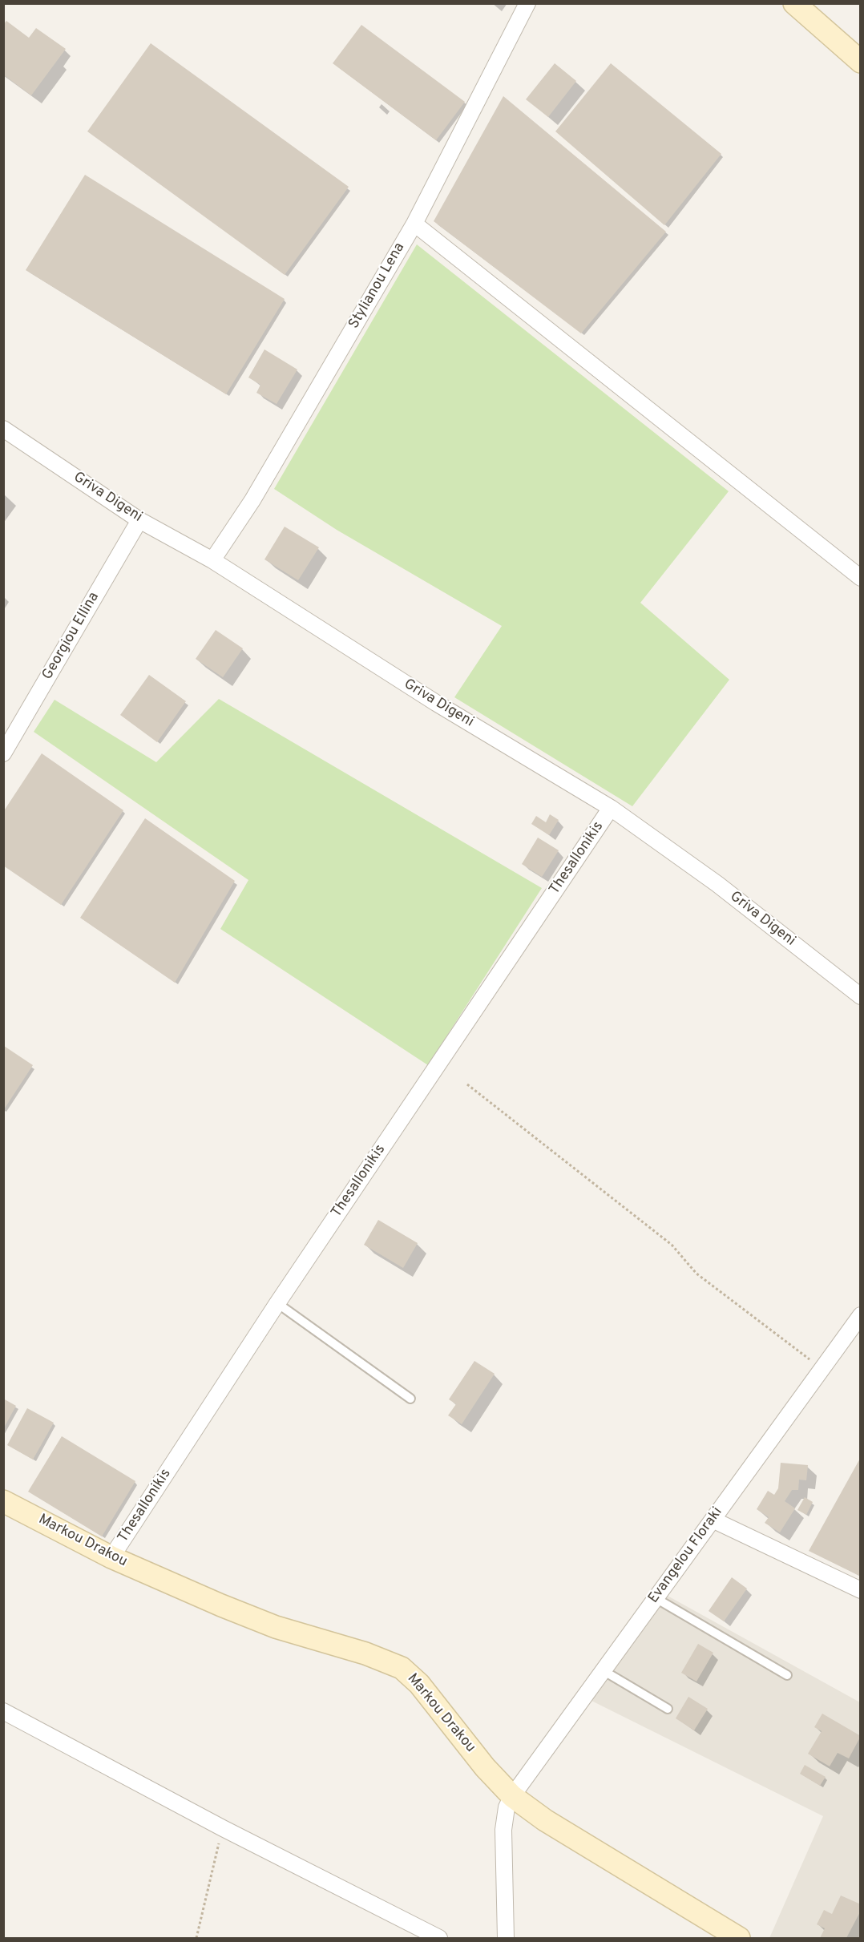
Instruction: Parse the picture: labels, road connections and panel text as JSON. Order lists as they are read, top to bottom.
{
  "streets": {
    "street": [
      "Stylianou Lena",
      "Griva Digeni",
      "Georgiou Ellina",
      "Thesallonikis",
      "Markou Drakou",
      "Evangelou Floraki"
    ]
  },
  "crossings": [
    ["Stylianou Lena", "Griva Digeni"],
    ["Griva Digeni", "Georgiou Ellina"],
    ["Griva Digeni", "Thesallonikis"],
    ["Thesallonikis", "Markou Drakou"],
    ["Markou Drakou", "Evangelou Floraki"]
  ]
}
